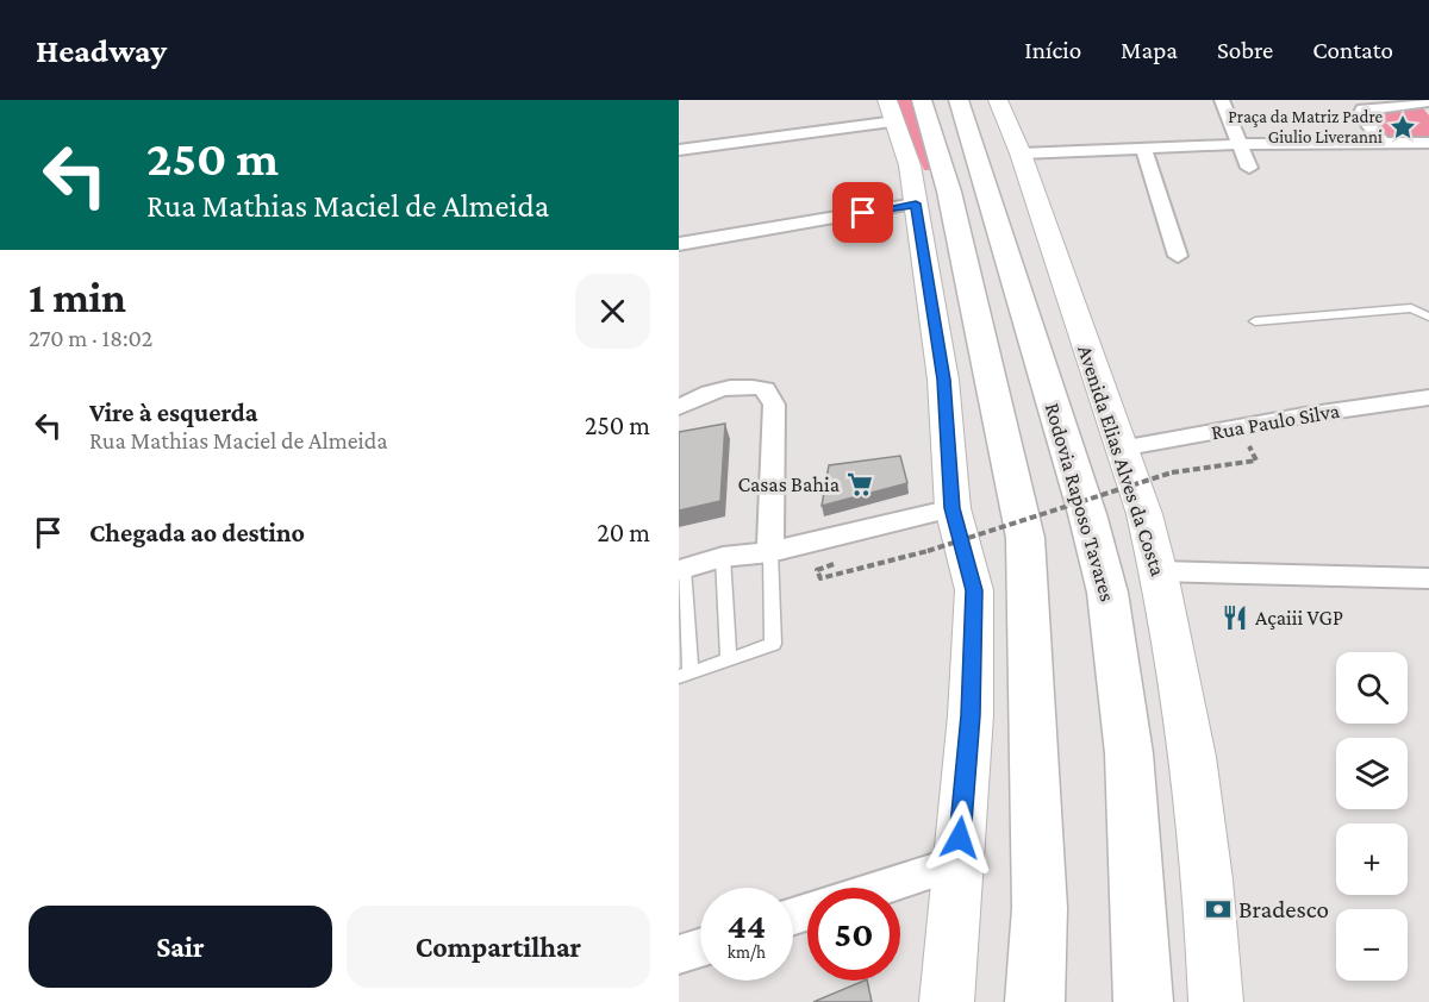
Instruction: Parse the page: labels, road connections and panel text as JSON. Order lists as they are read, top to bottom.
{
  "streets": {
    "highway": ["Rodovia Raposo Tavares"],
    "main road": ["Avenida Elias Alves da Costa"],
    "street": ["Rua Paulo Silva"]
  },
  "crossings": [
    ["Rua Paulo Silva", "Avenida Elias Alves da Costa"]
  ],
  "places": {
    "place": ["Praça da Matriz Padre Giulio Liveranni"],
    "supermarket": ["Casas Bahia"],
    "restaurant": ["Açaiii VGP"],
    "bank": ["Bradesco"]
  },
  "page": {
    "header": "Headway",
    "nav": [
      "Início",
      "Mapa",
      "Sobre",
      "Contato"
    ],
    "turn": ["250 m", "Rua Mathias Maciel de Almeida"],
    "heading": ["1 min", "270 m · 18:02"],
    "list": [
      {
        "name": "Vire à esquerda",
        "note": "Rua Mathias Maciel de Almeida",
        "value": "250 m"
      },
      {
        "name": "Chegada ao destino",
        "value": "20 m"
      }
    ],
    "map_buttons": ["+", "−"],
    "speed": "44 km/h",
    "limit": "50",
    "buttons": ["Sair", "Compartilhar"]
  }
}
